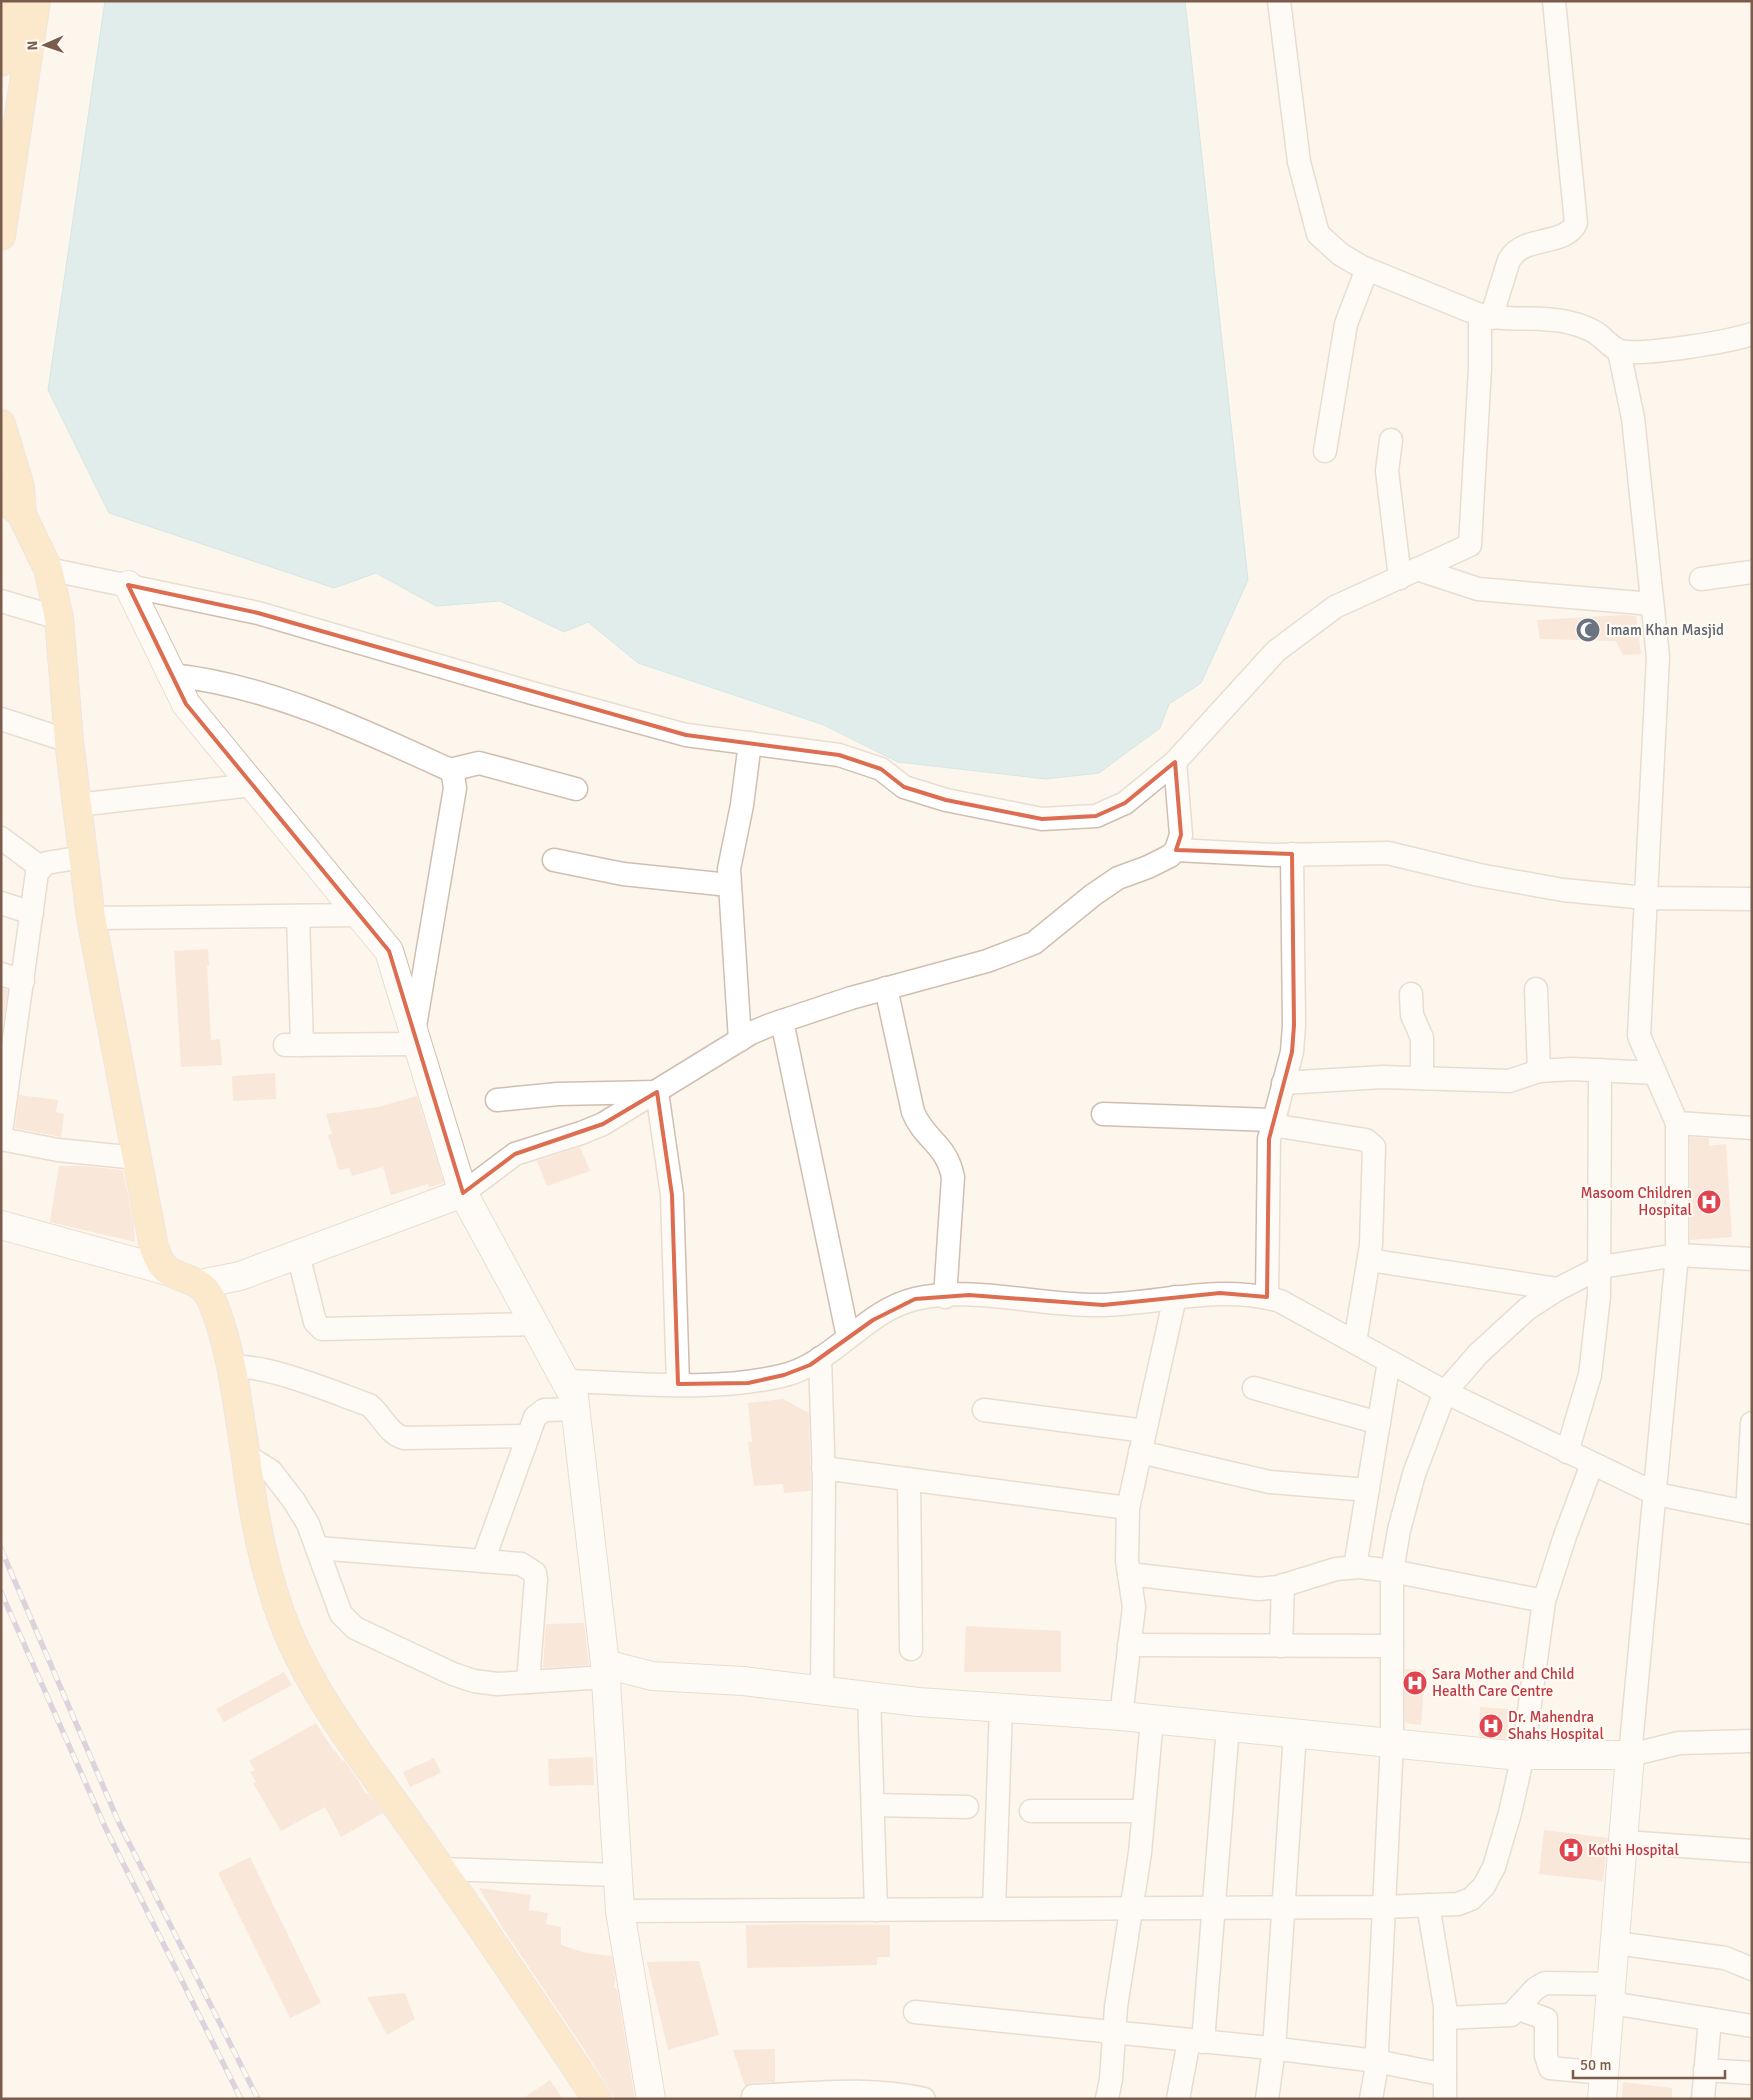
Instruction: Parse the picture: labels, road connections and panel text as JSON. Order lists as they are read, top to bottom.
{
  "places": {
    "mosque": ["Imam Khan Masjid"],
    "hospital": [
      "Masoom Children Hospital",
      "Sara Mother and Child Health Care Centre",
      "Dr. Mahendra Shahs Hospital",
      "Kothi Hospital"
    ]
  },
  "scale_bar": "50 m",
  "north": "left"
}
